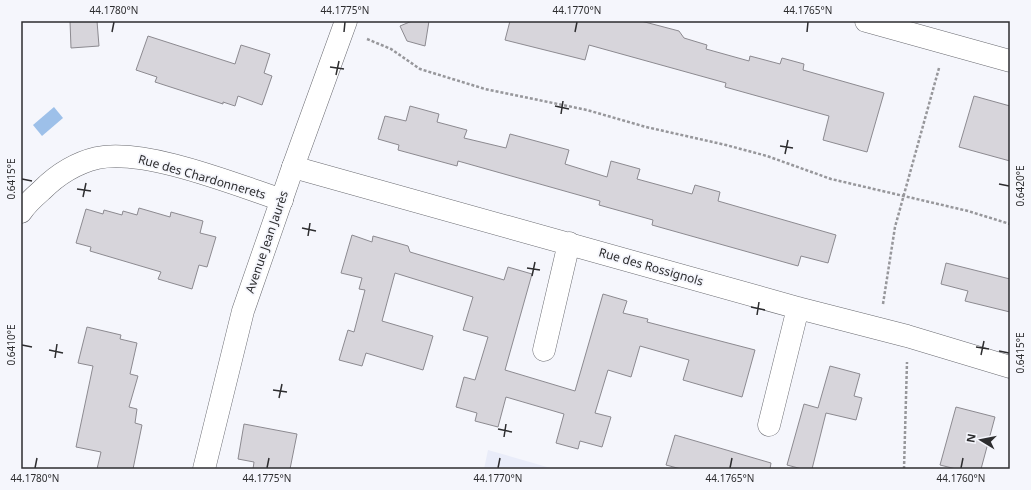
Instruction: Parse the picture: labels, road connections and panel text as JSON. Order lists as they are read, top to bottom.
{
  "streets": {
    "street": ["Rue des Chardonnerets", "Avenue Jean Jaurès", "Rue des Rossignols"]
  },
  "crossings": [
    ["Rue des Chardonnerets", "Avenue Jean Jaurès"],
    ["Avenue Jean Jaurès", "Rue des Rossignols"]
  ],
  "north": "left",
  "coordinates": [
    "44.1780°N",
    "44.1775°N",
    "44.1770°N",
    "44.1765°N",
    "0.6415°E",
    "0.6420°E",
    "0.6410°E",
    "44.1760°N"
  ]
}
